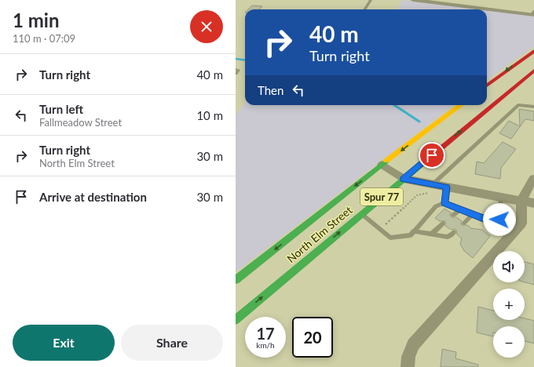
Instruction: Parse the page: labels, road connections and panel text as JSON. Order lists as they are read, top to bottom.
{
  "streets": {
    "main road": ["Spur 77", "North Elm Street"]
  },
  "page": {
    "heading": ["1 min", "110 m · 07:09"],
    "turn": ["40 m", "Turn right"],
    "list": [
      {
        "name": "Turn right",
        "value": "40 m"
      },
      {
        "name": "Turn left",
        "note": "Fallmeadow Street",
        "value": "10 m"
      },
      {
        "name": "Turn right",
        "note": "North Elm Street",
        "value": "30 m"
      },
      {
        "name": "Arrive at destination",
        "value": "30 m"
      }
    ],
    "then": "Then",
    "map_buttons": ["+", "−"],
    "speed": "17 km/h",
    "limit": "20",
    "buttons": ["Exit", "Share"]
  }
}
